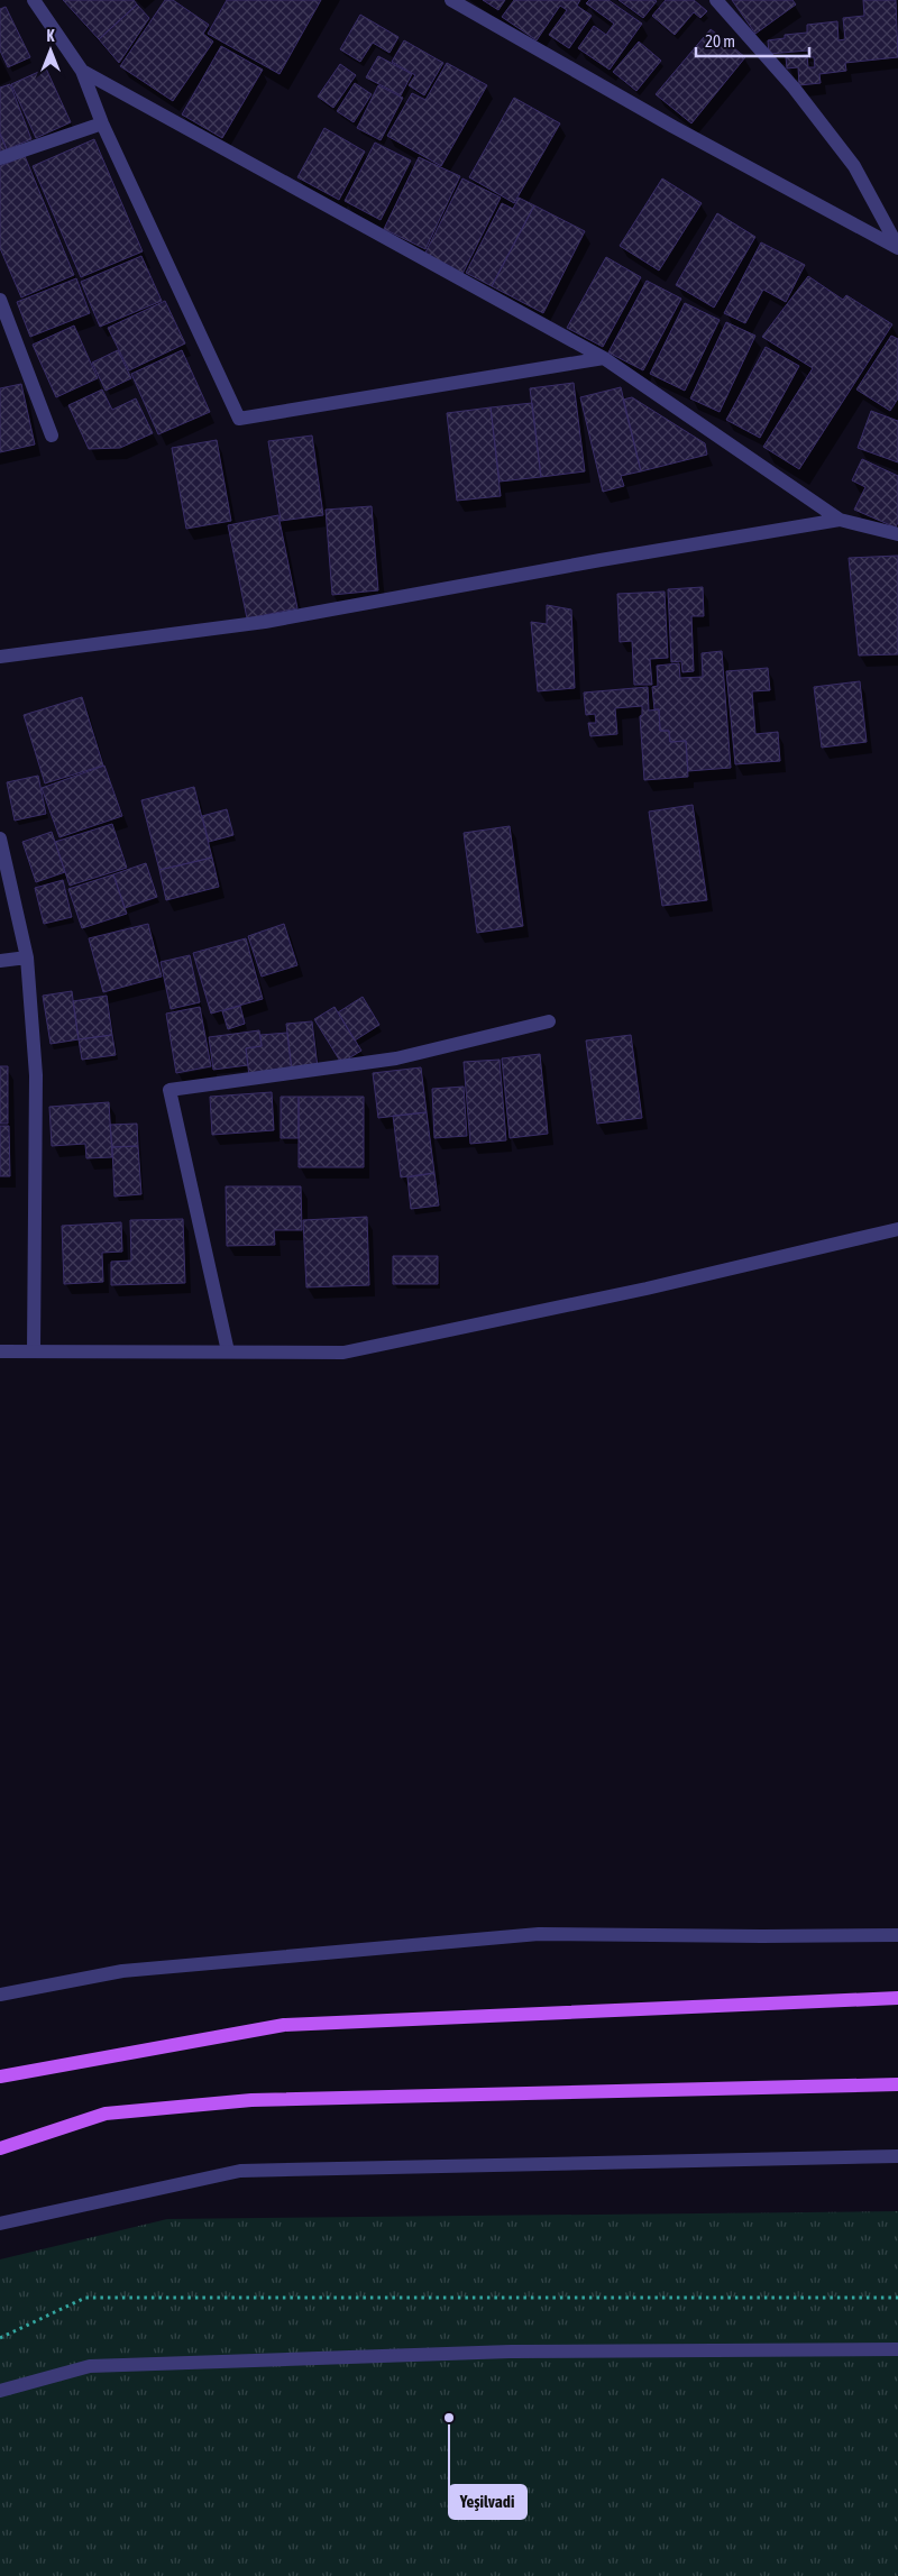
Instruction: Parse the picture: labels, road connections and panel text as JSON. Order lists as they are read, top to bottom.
{
  "places": ["Yeşilvadi"],
  "scale_bar": "20 m",
  "north": "top"
}
